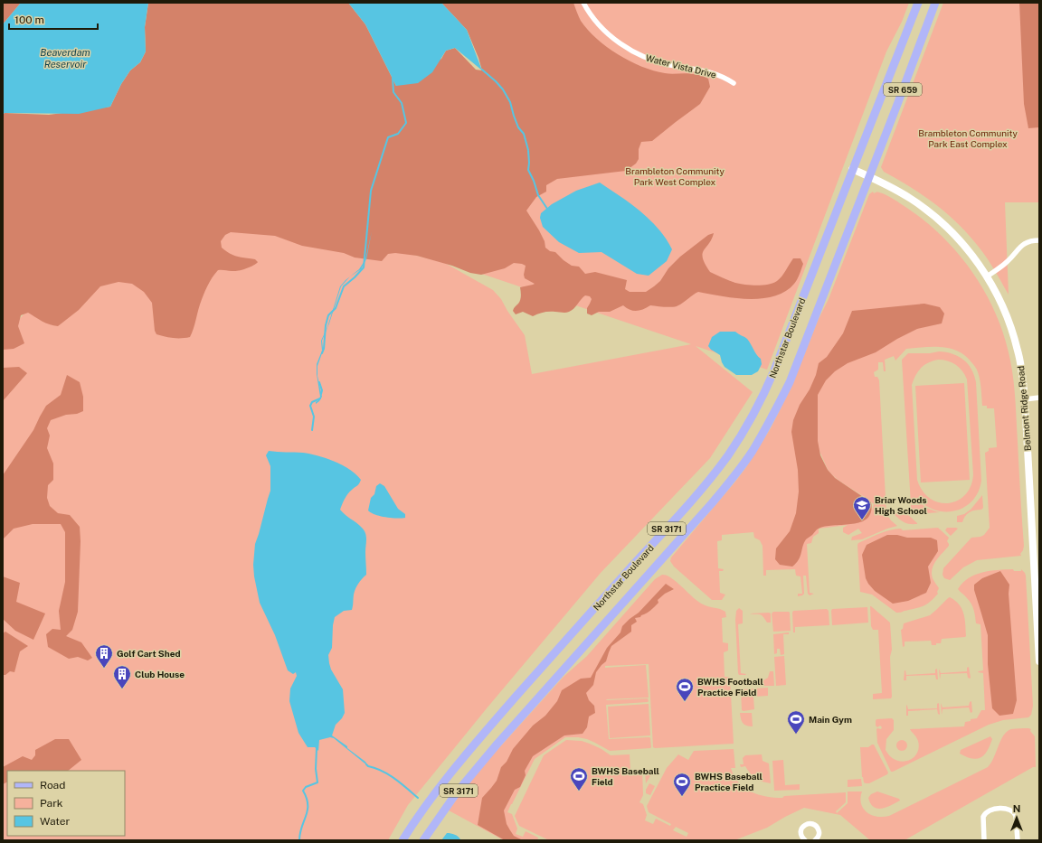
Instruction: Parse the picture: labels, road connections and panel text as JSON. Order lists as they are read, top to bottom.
{
  "streets": {
    "main road": [
      "SR 659",
      "Northstar Boulevard",
      "Belmont Ridge Road",
      "SR 3171"
    ],
    "street": ["Water Vista Drive"]
  },
  "crossings": [
    ["SR 659", "Northstar Boulevard"],
    ["SR 659", "Belmont Ridge Road"],
    ["Northstar Boulevard", "Belmont Ridge Road"]
  ],
  "water": ["Beaverdam Reservoir"],
  "parks": ["Brambleton Community Park East Complex", "Brambleton Community Park West Complex"],
  "places": {
    "school or university": ["Briar Woods High School"],
    "building": ["Golf Cart Shed", "Club House"],
    "sports": [
      "BWHS Football Practice Field",
      "Main Gym",
      "BWHS Baseball Field",
      "BWHS Baseball Practice Field"
    ]
  },
  "legend": ["Road", "Park", "Water"],
  "scale_bar": "100 m",
  "north": "top"
}
